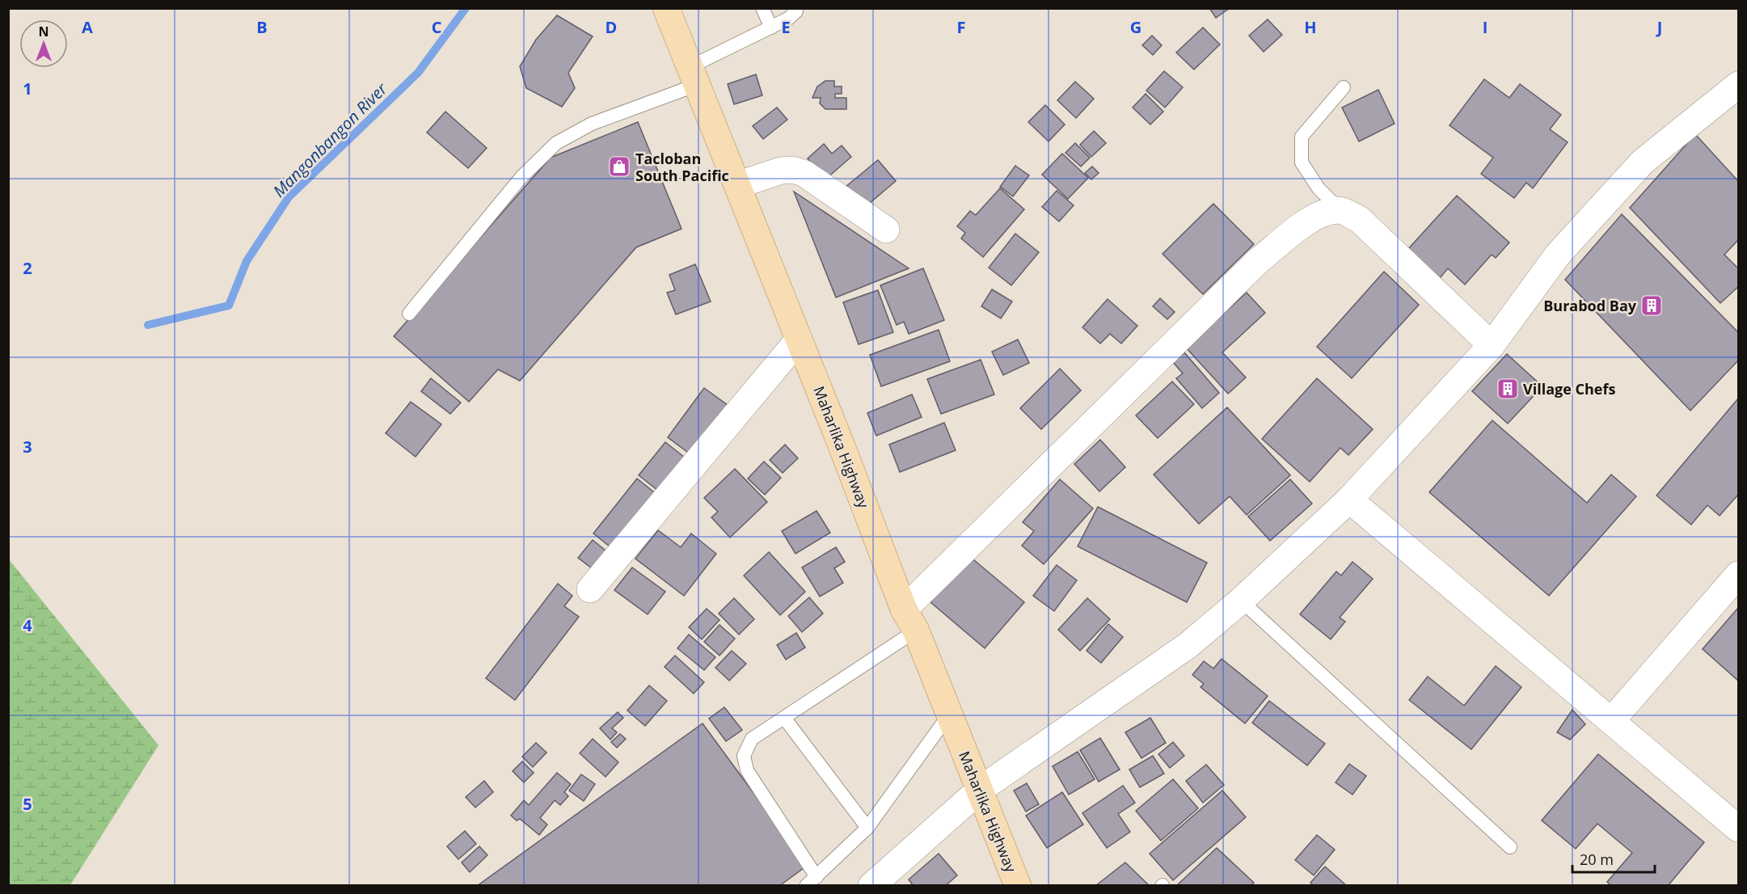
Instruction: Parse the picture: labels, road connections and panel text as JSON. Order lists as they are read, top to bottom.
{
  "streets": {
    "main road": ["Maharlika Highway"]
  },
  "water": ["Mangonbangon River"],
  "places": {
    "shop": ["Tacloban South Pacific"],
    "building": ["Burabod Bay", "Village Chefs"]
  },
  "scale_bar": "20 m",
  "north": "top",
  "grid": {
    "columns": [
      "A",
      "B",
      "C",
      "D",
      "E",
      "F",
      "G",
      "H",
      "I",
      "J"
    ],
    "rows": [
      "1",
      "2",
      "3",
      "4",
      "5"
    ]
  }
}
